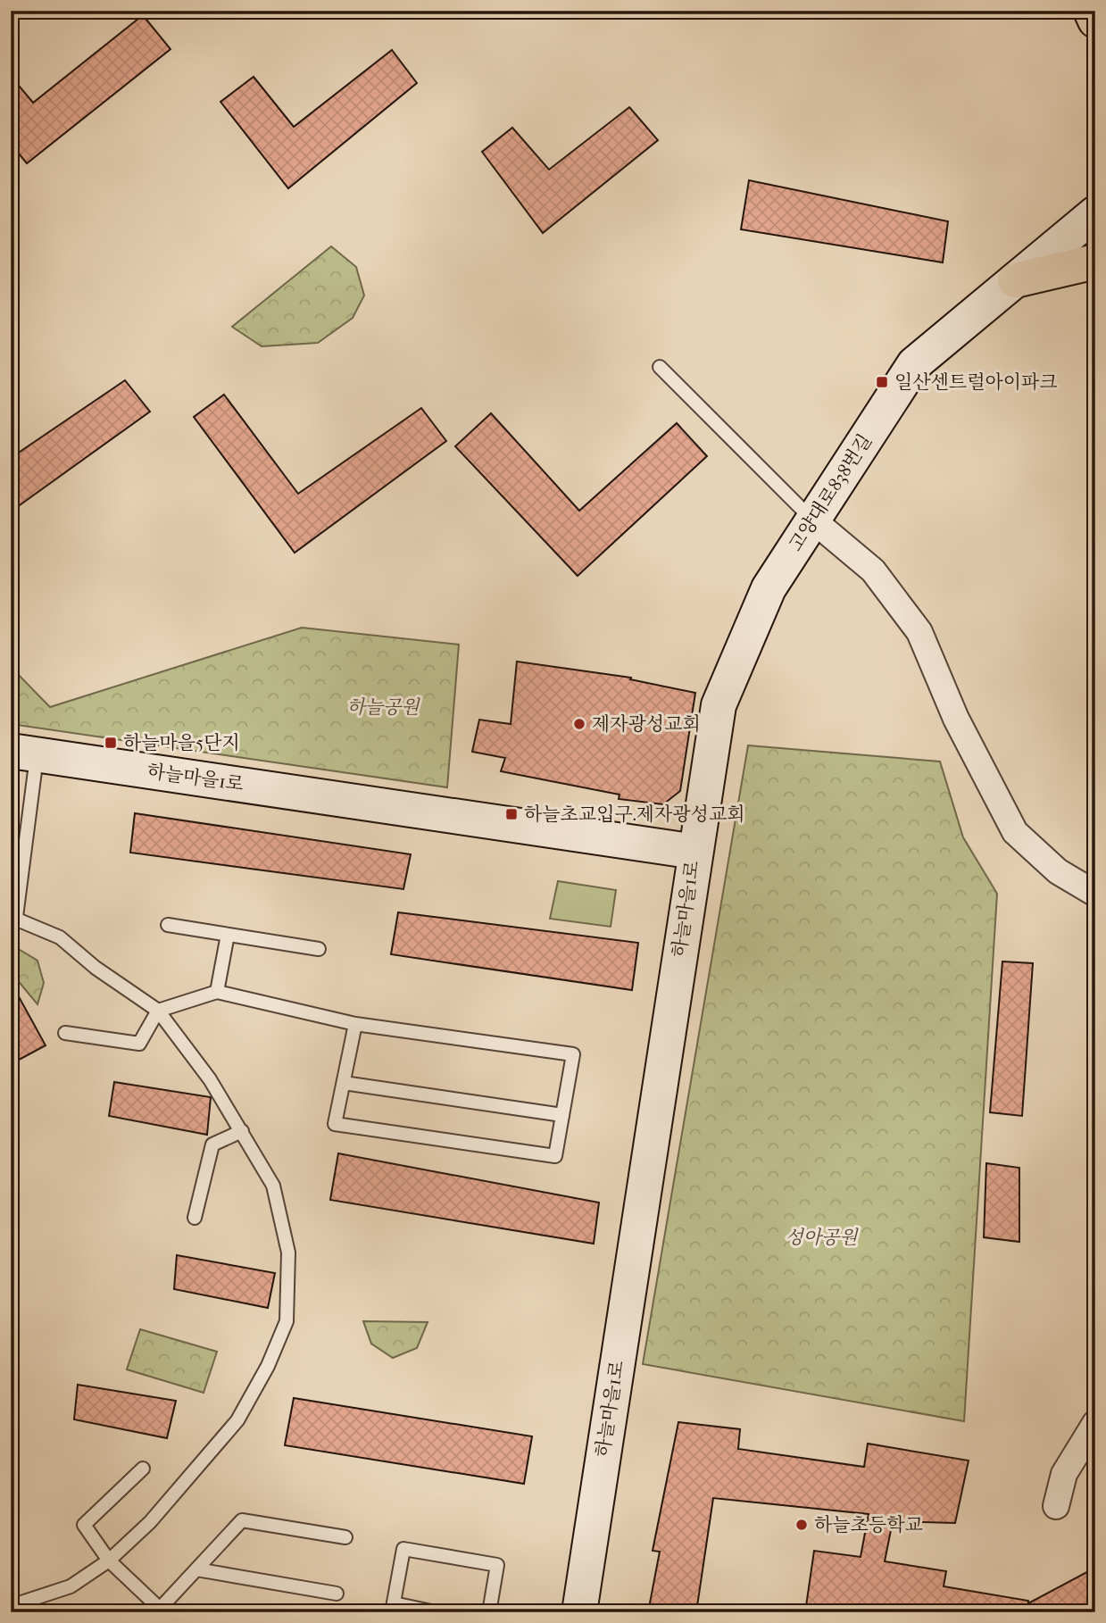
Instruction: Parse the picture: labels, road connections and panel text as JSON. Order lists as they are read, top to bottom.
{
  "streets": {
    "street": ["고양대로838번길", "하늘마을1로"]
  },
  "crossings": [
    ["고양대로838번길", "하늘마을1로"]
  ],
  "parks": ["하늘공원", "성아공원"],
  "places": {
    "transit": ["일산센트럴아이파크", "하늘마을5단지", "하늘초교입구.제자광성교회"],
    "other": ["제자광성교회", "하늘초등학교"]
  }
}
